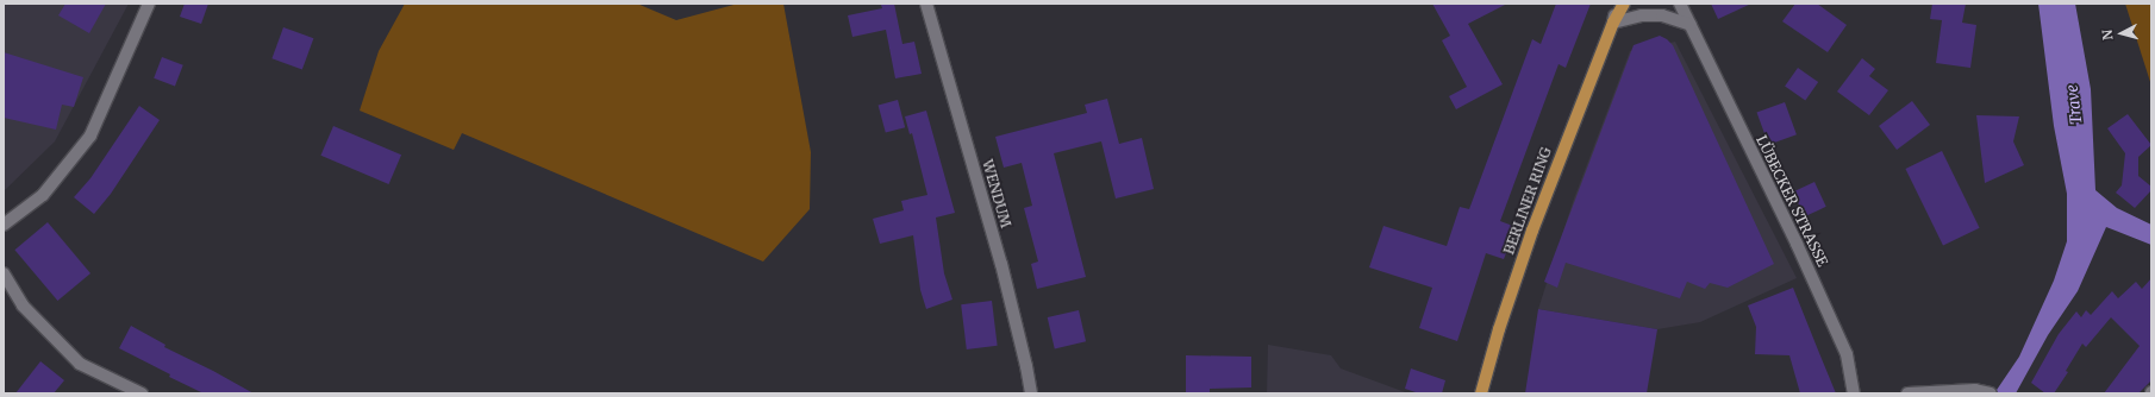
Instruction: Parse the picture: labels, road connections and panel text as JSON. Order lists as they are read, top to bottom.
{
  "streets": {
    "main road": ["BERLINER RING"],
    "street": ["WENDUM", "LÜBECKER STRASSE"]
  },
  "water": ["Trave"],
  "north": "left"
}
